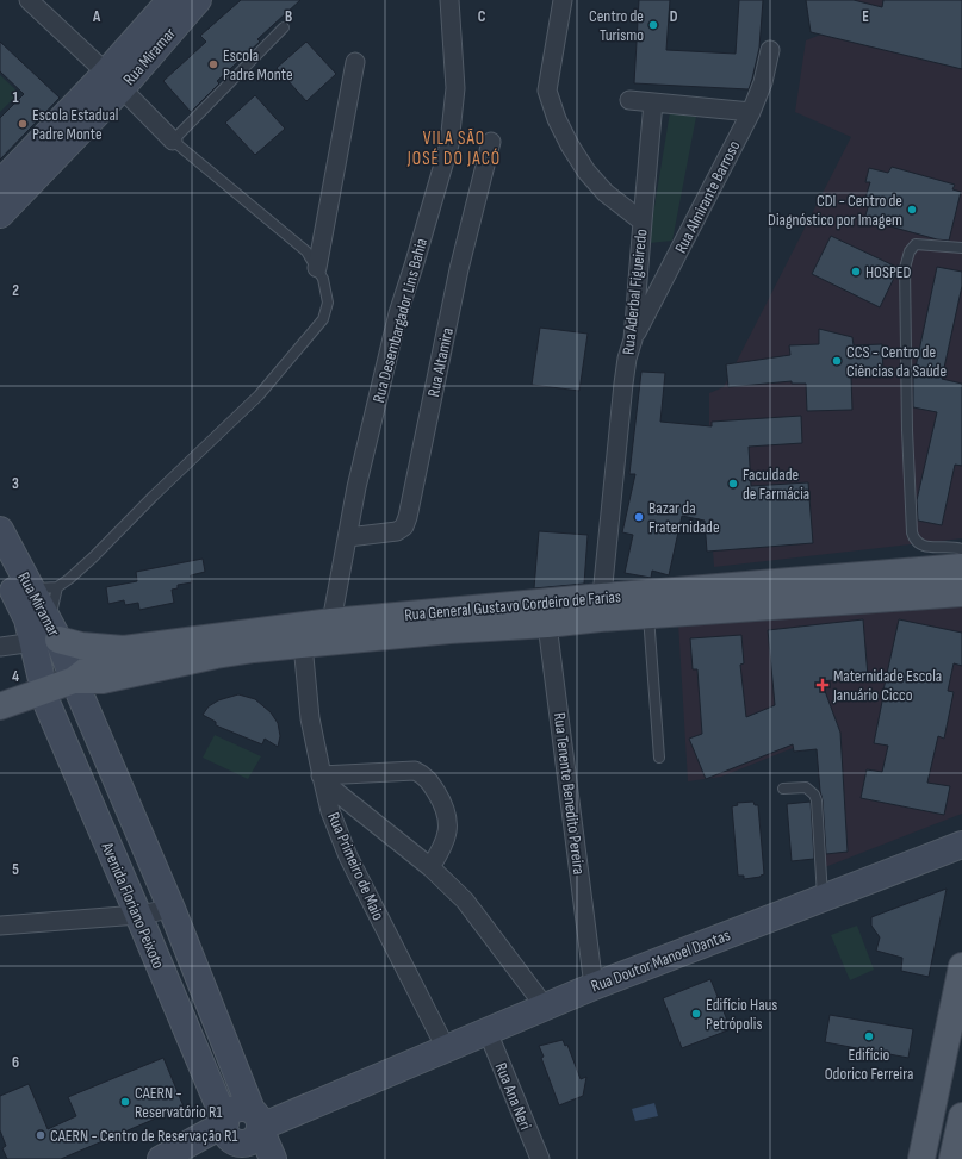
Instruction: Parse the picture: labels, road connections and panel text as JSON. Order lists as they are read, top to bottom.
{
  "streets": {
    "main road": [
      "Rua Miramar",
      "Rua General Gustavo Cordeiro de Farias",
      "Avenida Floriano Peixoto",
      "Rua Doutor Manoel Dantas"
    ],
    "street": [
      "Rua Almirante Barroso",
      "Rua Aderbal Figueiredo",
      "Rua Desembargador Lins Bahia",
      "Rua Altamira",
      "Rua Tenente Benedito Pereira",
      "Rua Primeiro de Maio",
      "Rua Ana Neri"
    ]
  },
  "crossings": [
    ["Rua Miramar", "Rua General Gustavo Cordeiro de Farias"],
    ["Rua Miramar", "Avenida Floriano Peixoto"],
    ["Rua Almirante Barroso", "Rua Aderbal Figueiredo"],
    ["Rua Aderbal Figueiredo", "Rua General Gustavo Cordeiro de Farias"],
    ["Rua Desembargador Lins Bahia", "Rua Altamira"],
    ["Rua Desembargador Lins Bahia", "Rua General Gustavo Cordeiro de Farias"],
    ["Rua General Gustavo Cordeiro de Farias", "Rua Tenente Benedito Pereira"],
    ["Rua General Gustavo Cordeiro de Farias", "Rua Primeiro de Maio"],
    ["Rua General Gustavo Cordeiro de Farias", "Avenida Floriano Peixoto"],
    ["Rua Tenente Benedito Pereira", "Rua Doutor Manoel Dantas"],
    ["Rua Primeiro de Maio", "Rua Doutor Manoel Dantas"],
    ["Avenida Floriano Peixoto", "Rua Doutor Manoel Dantas"],
    ["Rua Doutor Manoel Dantas", "Rua Ana Neri"]
  ],
  "districts": ["VILA SÃO JOSÉ DO JACÓ"],
  "places": {
    "other": [
      "Centro de Turismo",
      "Escola Padre Monte",
      "Escola Estadual Padre Monte",
      "CDI - Centro de Diagnóstico por Imagem",
      "HOSPED",
      "CCS - Centro de Ciências da Saúde",
      "Faculdade de Farmácia",
      "Bazar da Fraternidade",
      "Edifício Haus Petrópolis",
      "Edifício Odorico Ferreira",
      "CAERN - Reservatório R1",
      "CAERN - Centro de Reservação R1"
    ],
    "health": ["Maternidade Escola Januário Cicco"]
  },
  "grid": {
    "columns": [
      "A",
      "B",
      "C",
      "D",
      "E"
    ],
    "rows": [
      "1",
      "2",
      "3",
      "4",
      "5",
      "6"
    ]
  }
}
